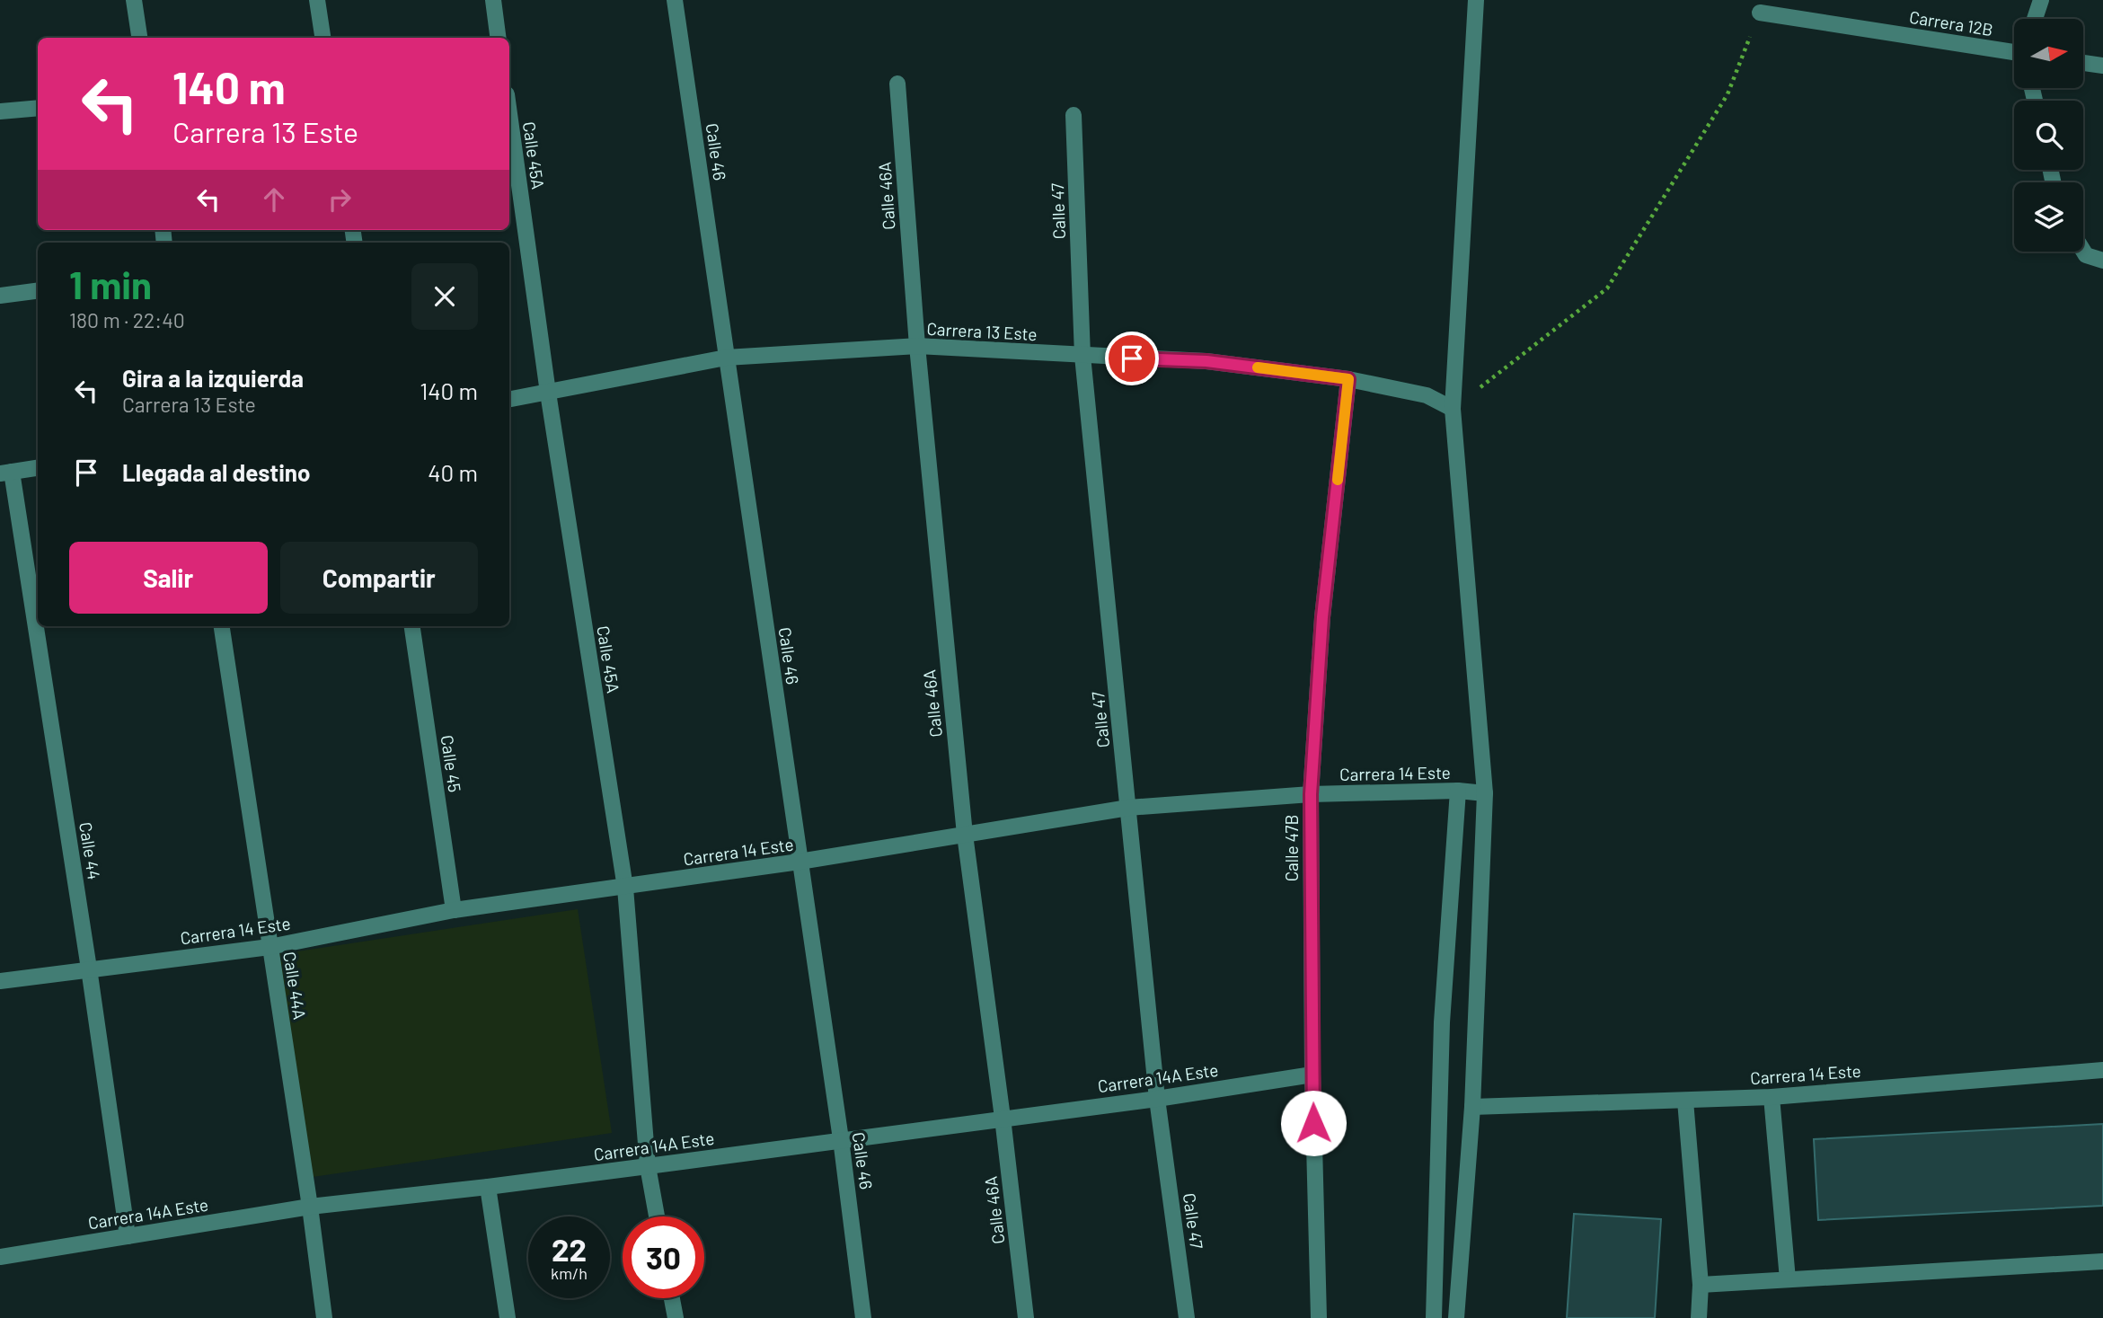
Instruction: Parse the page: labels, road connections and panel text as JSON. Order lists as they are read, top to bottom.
{
  "streets": {
    "street": [
      "Carrera 12B",
      "Calle 46",
      "Calle 45A",
      "Calle 46A",
      "Calle 47",
      "Carrera 13 Este",
      "Calle 45",
      "Carrera 14 Este",
      "Calle 47B",
      "Calle 44",
      "Calle 44A",
      "Carrera 14A Este"
    ]
  },
  "crossings": [
    ["Calle 46", "Carrera 13 Este"],
    ["Calle 46", "Carrera 14 Este"],
    ["Calle 46", "Carrera 14A Este"],
    ["Calle 45A", "Carrera 13 Este"],
    ["Calle 45A", "Carrera 14 Este"],
    ["Calle 45A", "Carrera 14A Este"],
    ["Calle 46A", "Carrera 13 Este"],
    ["Calle 46A", "Carrera 14 Este"],
    ["Calle 46A", "Carrera 14A Este"],
    ["Calle 47", "Carrera 13 Este"],
    ["Calle 47", "Carrera 14 Este"],
    ["Calle 47", "Carrera 14A Este"],
    ["Carrera 13 Este", "Calle 47B"],
    ["Calle 45", "Carrera 14 Este"],
    ["Carrera 14 Este", "Calle 47B"],
    ["Carrera 14 Este", "Calle 44"],
    ["Carrera 14 Este", "Calle 44A"],
    ["Calle 47B", "Carrera 14A Este"],
    ["Calle 44", "Carrera 14A Este"],
    ["Calle 44A", "Carrera 14A Este"]
  ],
  "north": "right",
  "page": {
    "turn": ["140 m", "Carrera 13 Este"],
    "heading": ["1 min", "180 m · 22:40"],
    "list": [
      {
        "name": "Gira a la izquierda",
        "note": "Carrera 13 Este",
        "value": "140 m"
      },
      {
        "name": "Llegada al destino",
        "value": "40 m"
      }
    ],
    "buttons": ["Salir", "Compartir"],
    "speed": "22 km/h",
    "limit": "30"
  }
}
